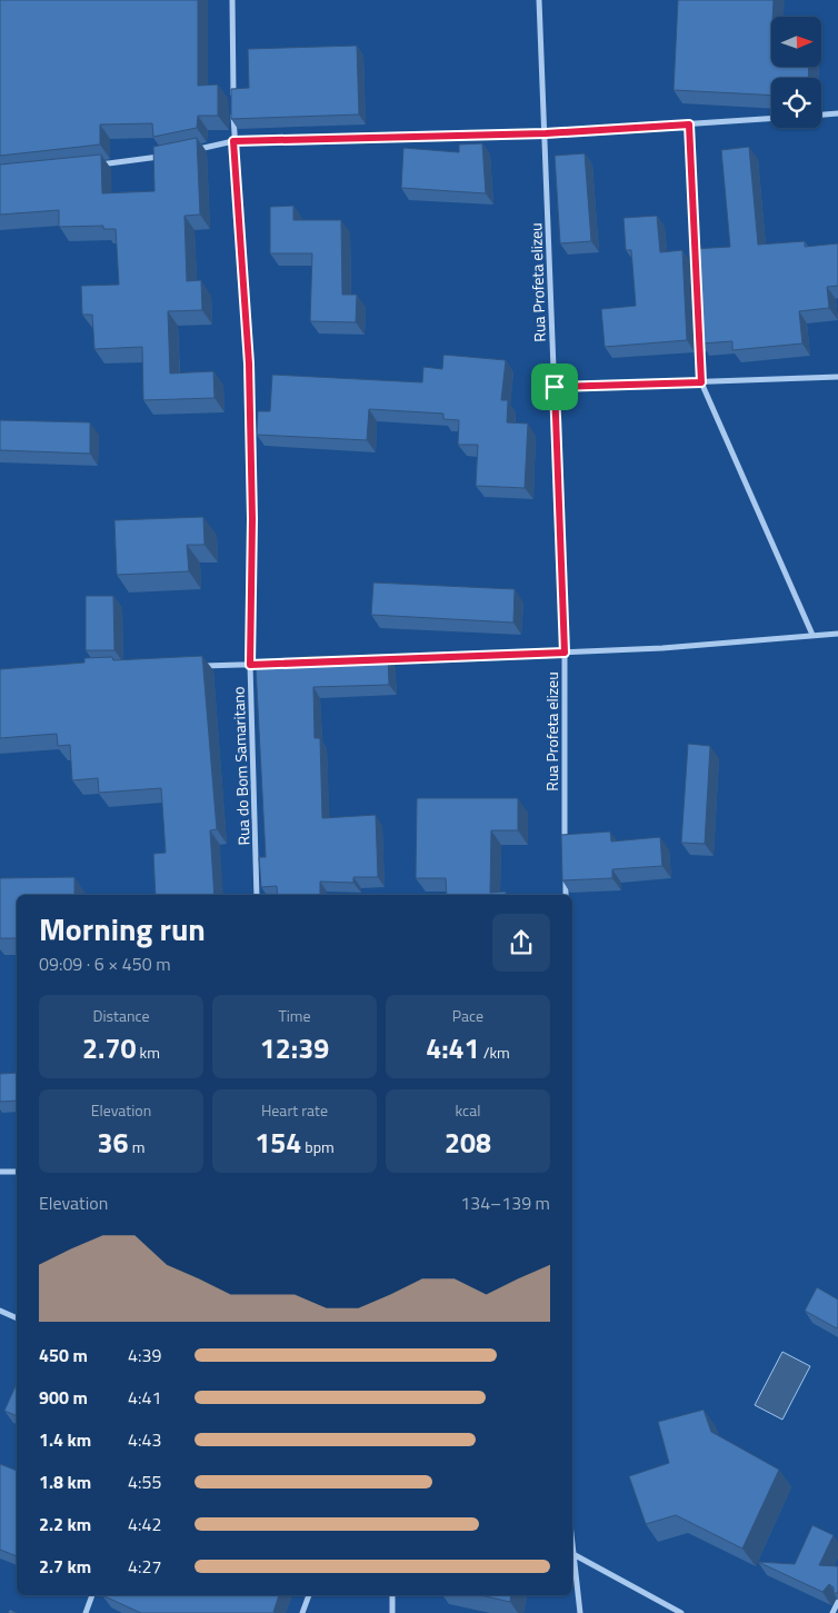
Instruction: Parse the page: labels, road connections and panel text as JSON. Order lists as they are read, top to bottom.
{
  "streets": {
    "street": ["Rua Profeta elizeu", "Rua do Bom Samaritano"]
  },
  "north": "right",
  "page": {
    "heading": ["Morning run", "09:09 · 6 × 450 m"],
    "stats": [
      ["Distance", "2.70 km"],
      ["Time", "12:39"],
      ["Pace", "4:41 /km"],
      ["Elevation", "36 m"],
      ["Heart rate", "154 bpm"],
      ["kcal", "208"]
    ],
    "chart": ["Elevation", "134–139 m"],
    "list": [
      {
        "name": "450 m",
        "note": "4:39"
      },
      {
        "name": "900 m",
        "note": "4:41"
      },
      {
        "name": "1.4 km",
        "note": "4:43"
      },
      {
        "name": "1.8 km",
        "note": "4:55"
      },
      {
        "name": "2.2 km",
        "note": "4:42"
      },
      {
        "name": "2.7 km",
        "note": "4:27"
      }
    ]
  }
}
